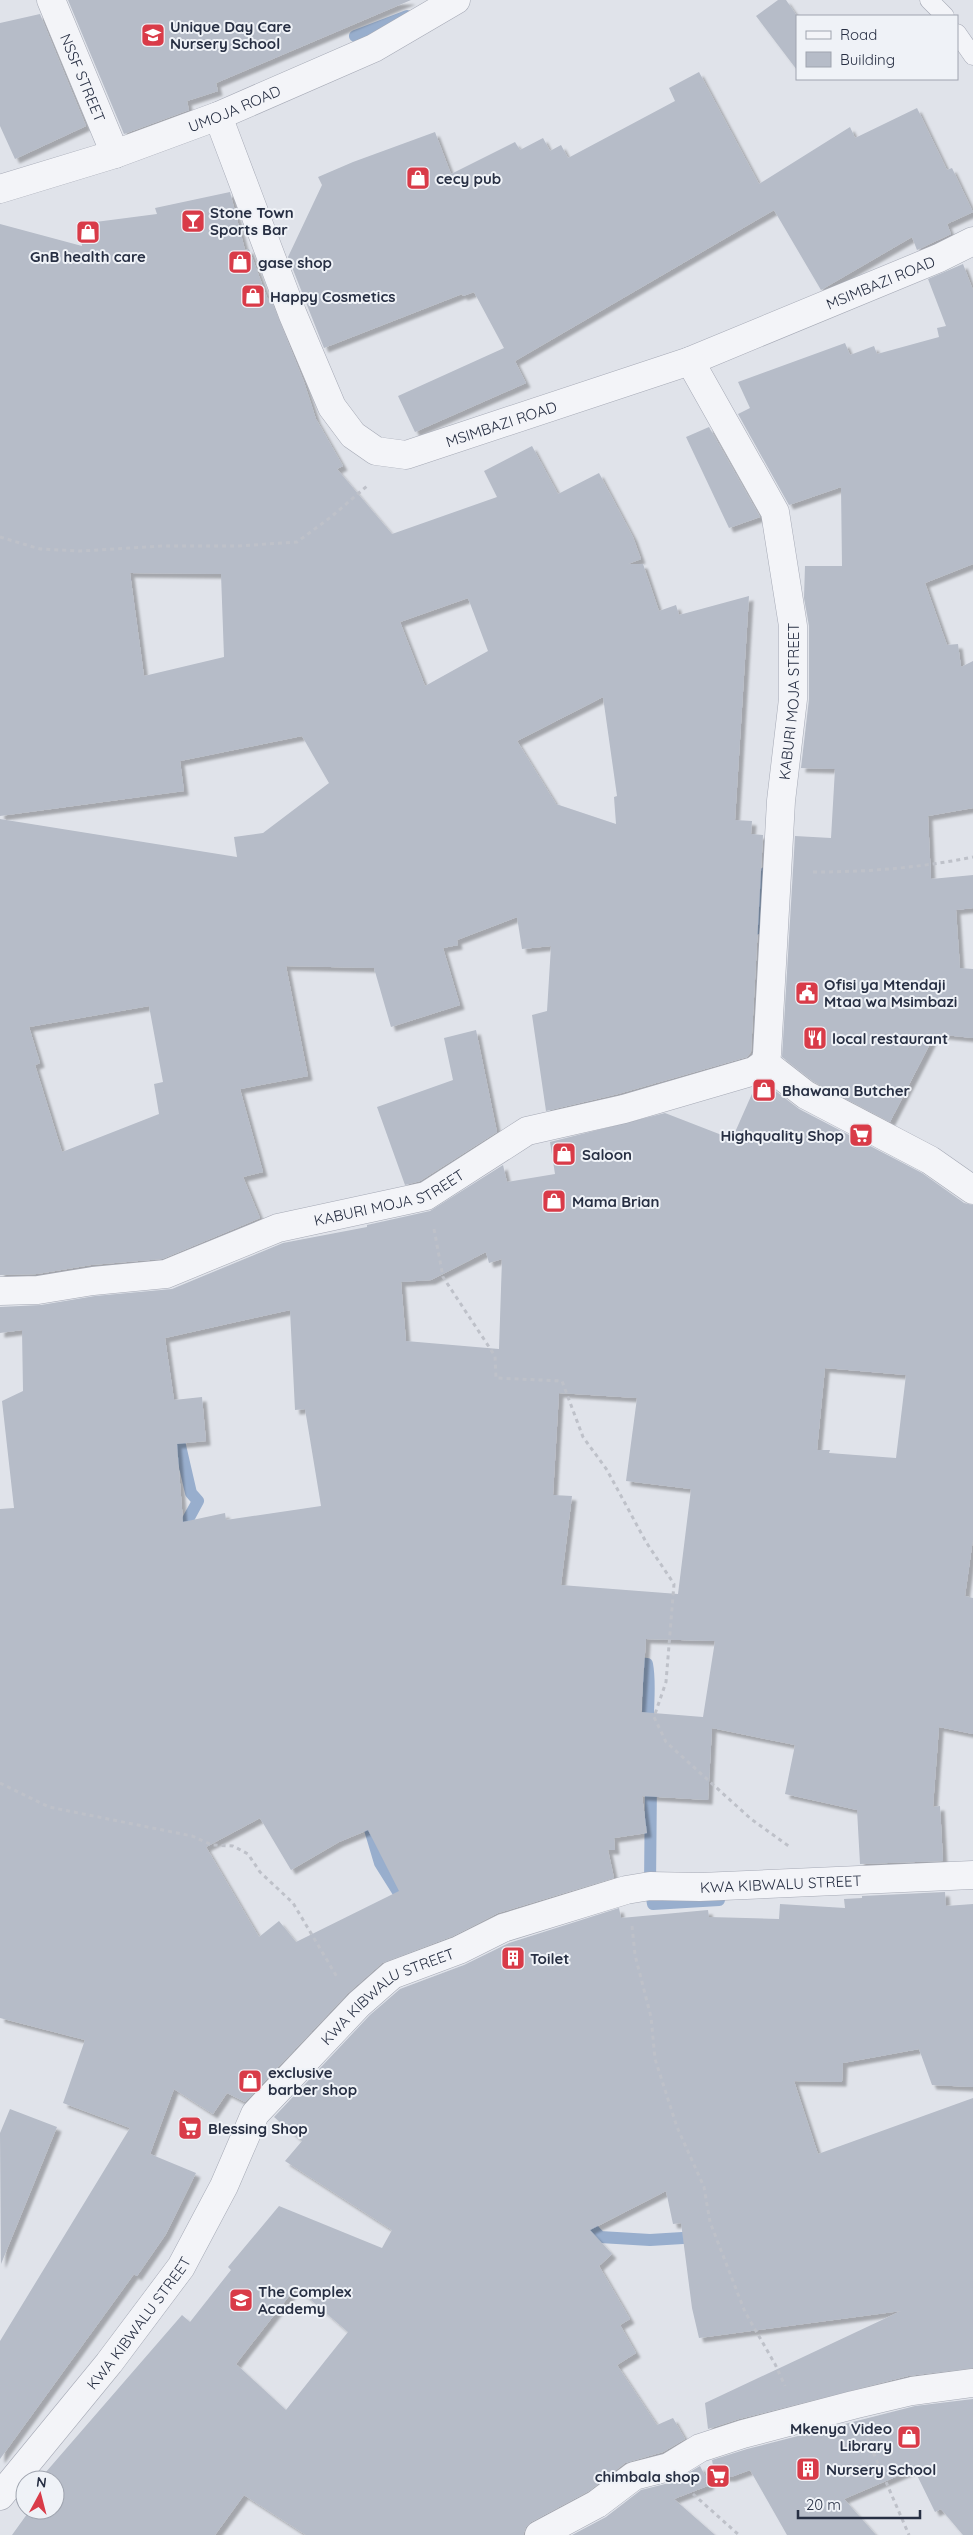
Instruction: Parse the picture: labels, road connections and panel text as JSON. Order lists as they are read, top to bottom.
{
  "streets": {
    "street": [
      "NSSF STREET",
      "UMOJA ROAD",
      "MSIMBAZI ROAD",
      "KABURI MOJA STREET",
      "KWA KIBWALU STREET"
    ]
  },
  "crossings": [
    ["NSSF STREET", "UMOJA ROAD"],
    ["UMOJA ROAD", "MSIMBAZI ROAD"],
    ["MSIMBAZI ROAD", "KABURI MOJA STREET"]
  ],
  "places": {
    "school or university": ["Unique Day Care Nursery School", "The Complex Academy"],
    "shop": [
      "cecy pub",
      "GnB health care",
      "gase shop",
      "Happy Cosmetics",
      "Bhawana Butcher",
      "Saloon",
      "Mama Brian",
      "exclusive barber shop",
      "Mkenya Video Library"
    ],
    "bar": ["Stone Town Sports Bar"],
    "public building": ["Ofisi ya Mtendaji Mtaa wa Msimbazi"],
    "restaurant": ["local restaurant"],
    "supermarket": ["Highquality Shop", "Blessing Shop", "chimbala shop"],
    "building": ["Toilet", "Nursery School"]
  },
  "legend": ["Road", "Building"],
  "scale_bar": "20 m",
  "north": "top"
}
